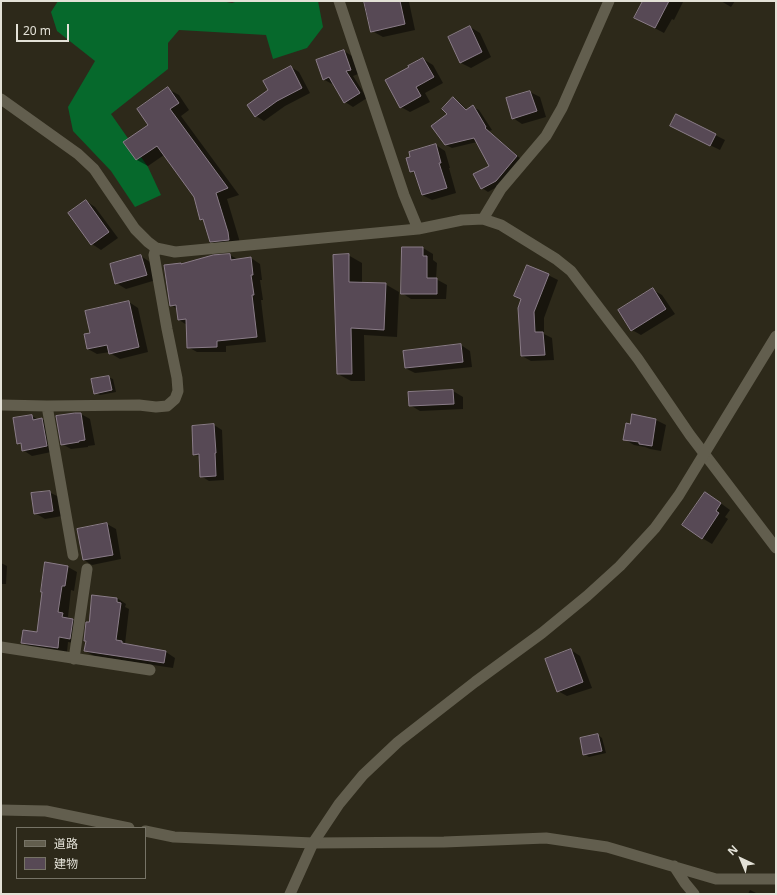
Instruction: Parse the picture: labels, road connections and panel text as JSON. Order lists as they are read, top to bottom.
{
  "legend": ["道路", "建物"],
  "scale_bar": "20 m",
  "north": "top left"
}
